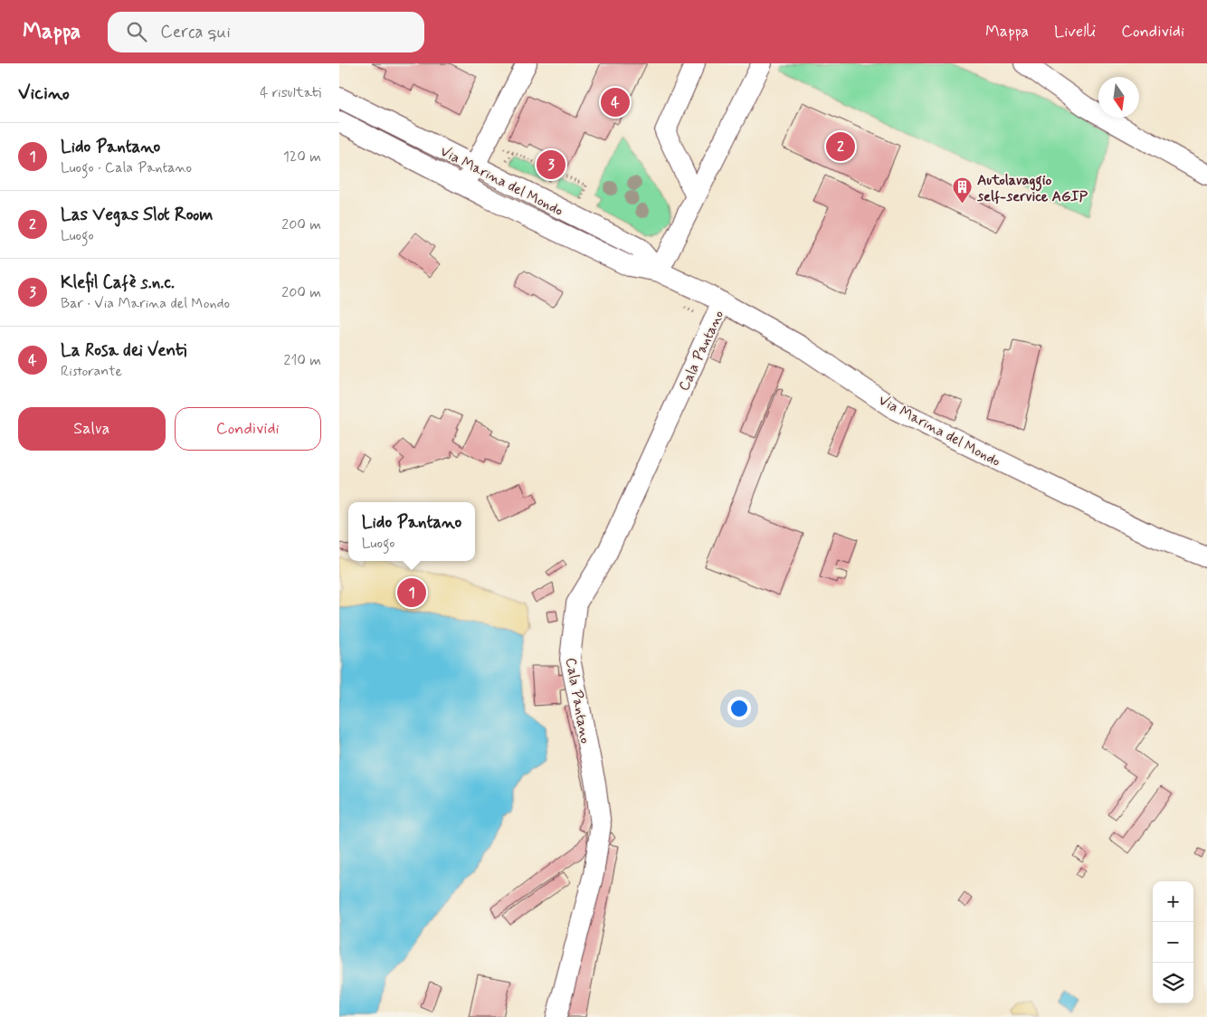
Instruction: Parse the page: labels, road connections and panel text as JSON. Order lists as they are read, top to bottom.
{
  "streets": {
    "street": ["Via Marina del Mondo", "Cala Pantano"]
  },
  "crossings": [
    ["Via Marina del Mondo", "Cala Pantano"]
  ],
  "places": {
    "building": ["Autolavaggio self-service AGIP"]
  },
  "north": "bottom",
  "page": {
    "header": "Mappa",
    "search": "Cerca qui",
    "nav": ["Mappa", "Livelli", "Condividi"],
    "heading": ["Vicino", "4 risultati"],
    "pins": [
      "4",
      "2",
      "3",
      "1"
    ],
    "list": [
      {
        "mark": "1",
        "name": "Lido Pantano",
        "note": "Luogo · Cala Pantano",
        "value": "120 m"
      },
      {
        "mark": "2",
        "name": "Las Vegas Slot Room",
        "note": "Luogo",
        "value": "200 m"
      },
      {
        "mark": "3",
        "name": "Klefil Cafè s.n.c.",
        "note": "Bar · Via Marina del Mondo",
        "value": "200 m"
      },
      {
        "mark": "4",
        "name": "La Rosa dei Venti",
        "note": "Ristorante",
        "value": "210 m"
      }
    ],
    "buttons": ["Salva", "Condividi"],
    "popup": ["Lido Pantano", "Luogo"],
    "map_buttons": ["+", "−"]
  }
}
